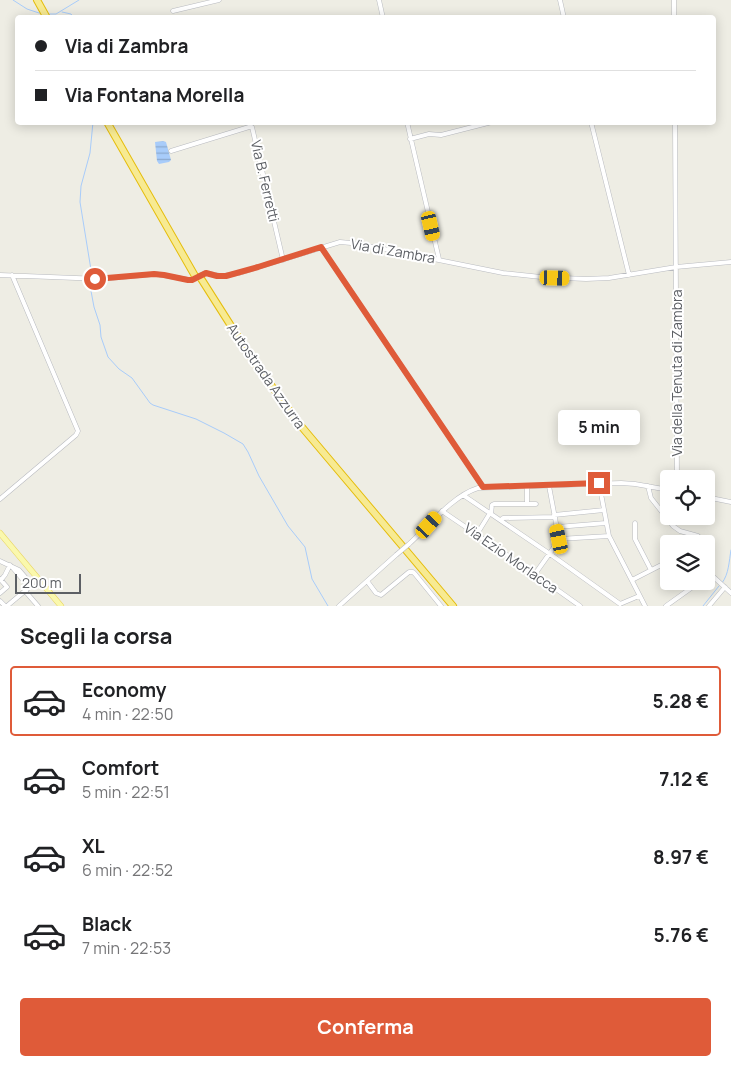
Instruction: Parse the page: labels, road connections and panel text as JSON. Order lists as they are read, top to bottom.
{
  "streets": {
    "highway": ["Autostrada Azzurra"],
    "street": [
      "Via B. Ferretti",
      "Via di Zambra",
      "Via della Tenuta di Zambra",
      "Via Ezio Morlacca"
    ]
  },
  "crossings": [
    ["Via B. Ferretti", "Via di Zambra"],
    ["Via di Zambra", "Via della Tenuta di Zambra"]
  ],
  "scale_bar": "200 m",
  "page": {
    "banner": ["Via di Zambra", "Via Fontana Morella"],
    "bubble": "5 min",
    "scale": "200 m",
    "heading": "Scegli la corsa",
    "list": [
      {
        "name": "Economy",
        "note": "4 min · 22:50",
        "value": "5.28 €"
      },
      {
        "name": "Comfort",
        "note": "5 min · 22:51",
        "value": "7.12 €"
      },
      {
        "name": "XL",
        "note": "6 min · 22:52",
        "value": "8.97 €"
      },
      {
        "name": "Black",
        "note": "7 min · 22:53",
        "value": "5.76 €"
      }
    ],
    "buttons": "Conferma"
  }
}
